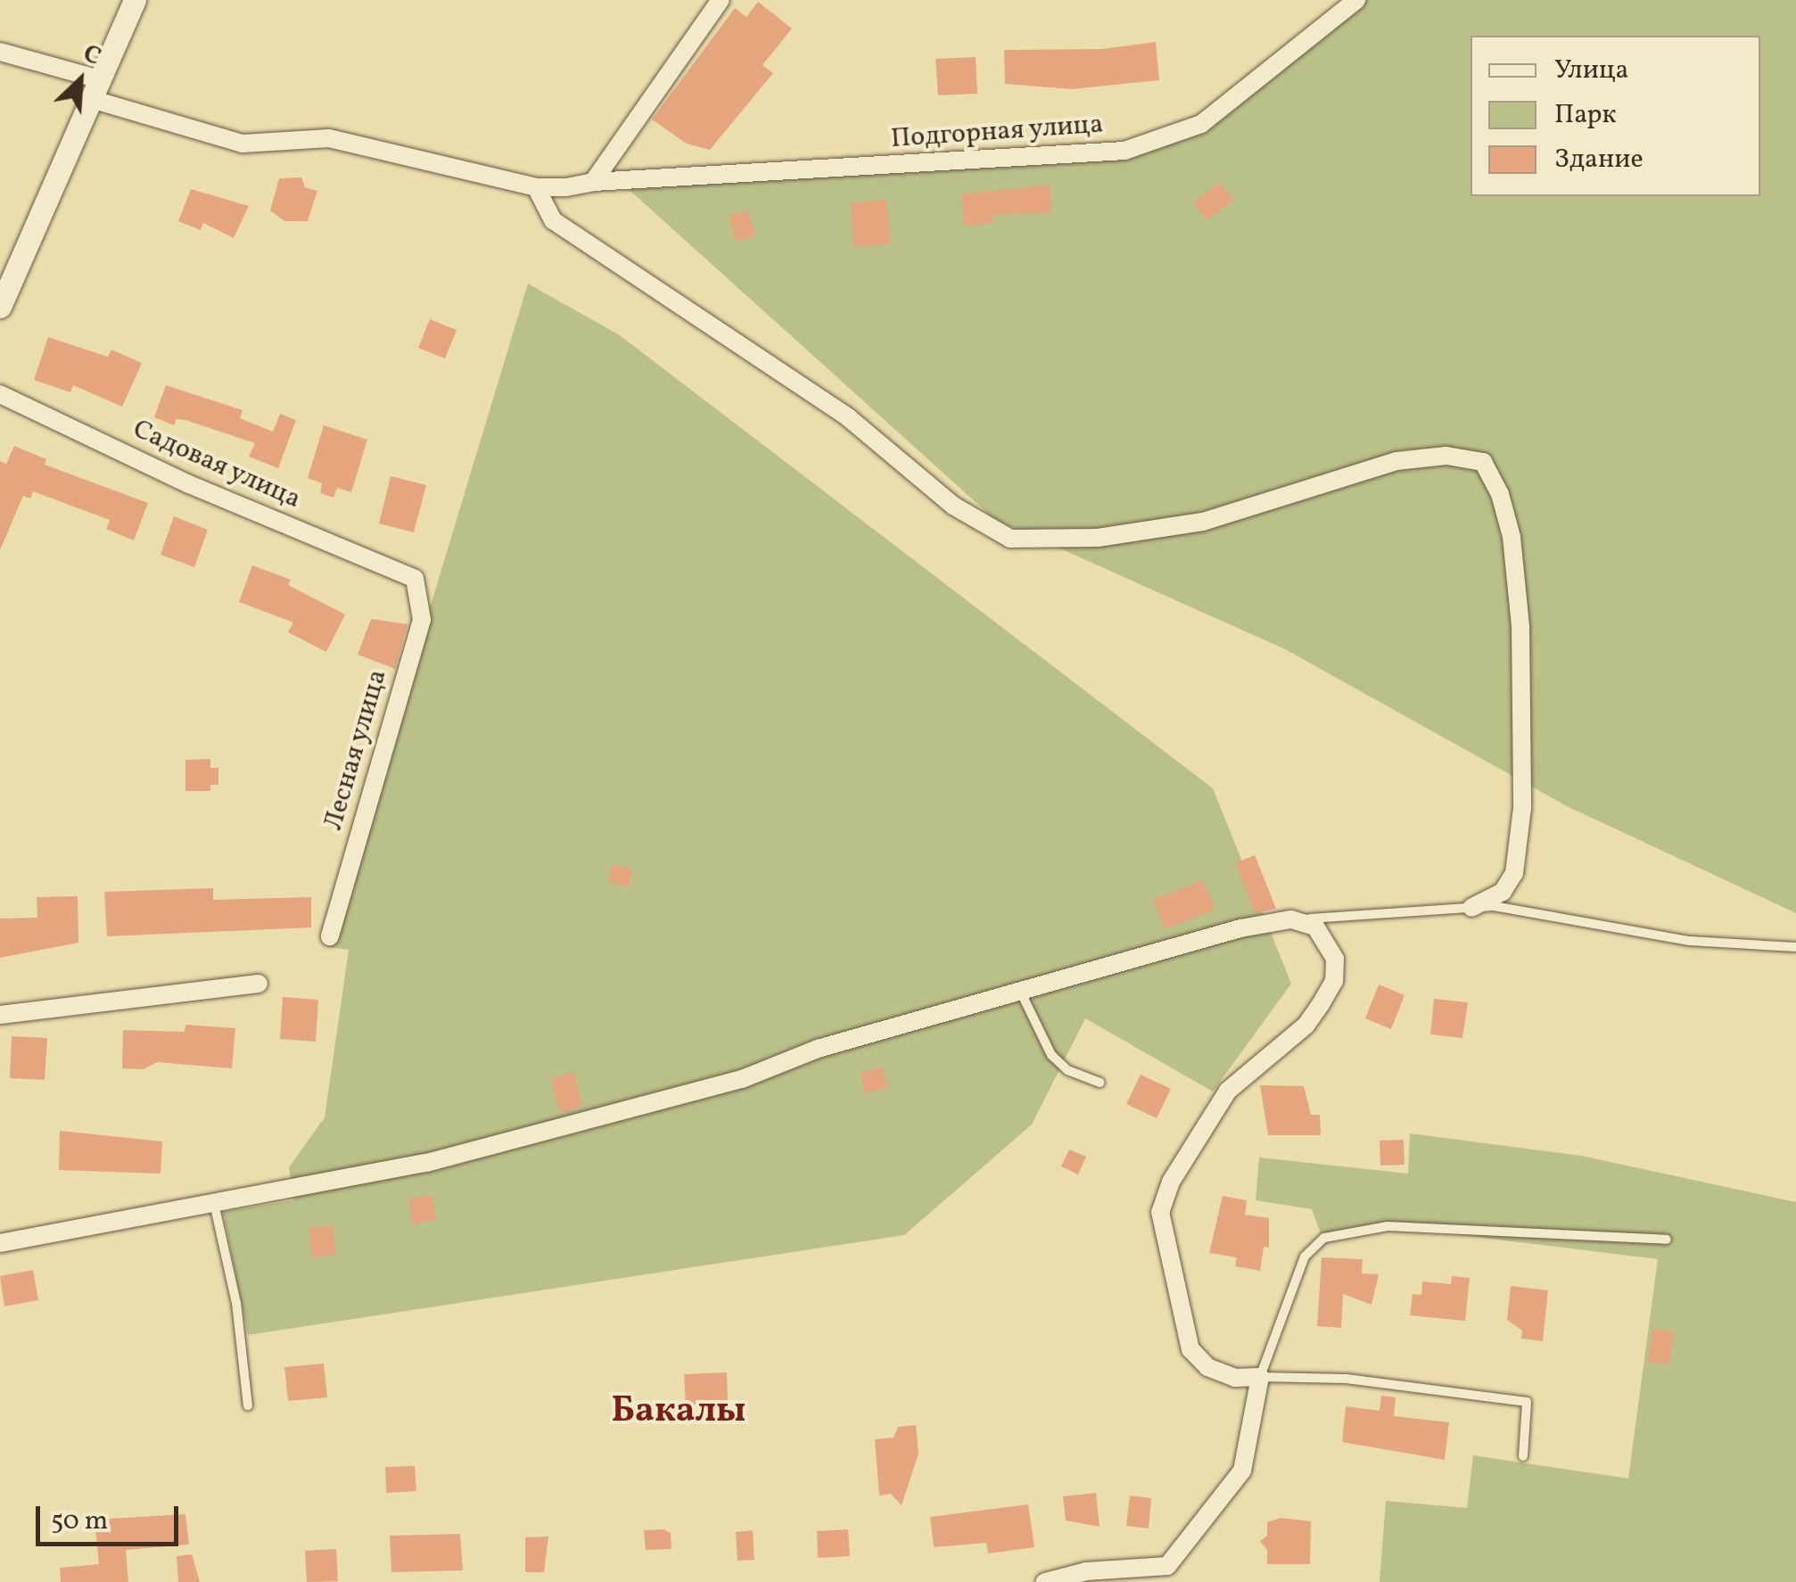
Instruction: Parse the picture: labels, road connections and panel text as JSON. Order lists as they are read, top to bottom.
{
  "streets": {
    "street": ["Подгорная улица", "Садовая улица", "Лесная улица"]
  },
  "crossings": [
    ["Садовая улица", "Лесная улица"]
  ],
  "districts": ["Бакалы"],
  "legend": ["Улица", "Парк", "Здание"],
  "scale_bar": "50 m",
  "north": "top right"
}
